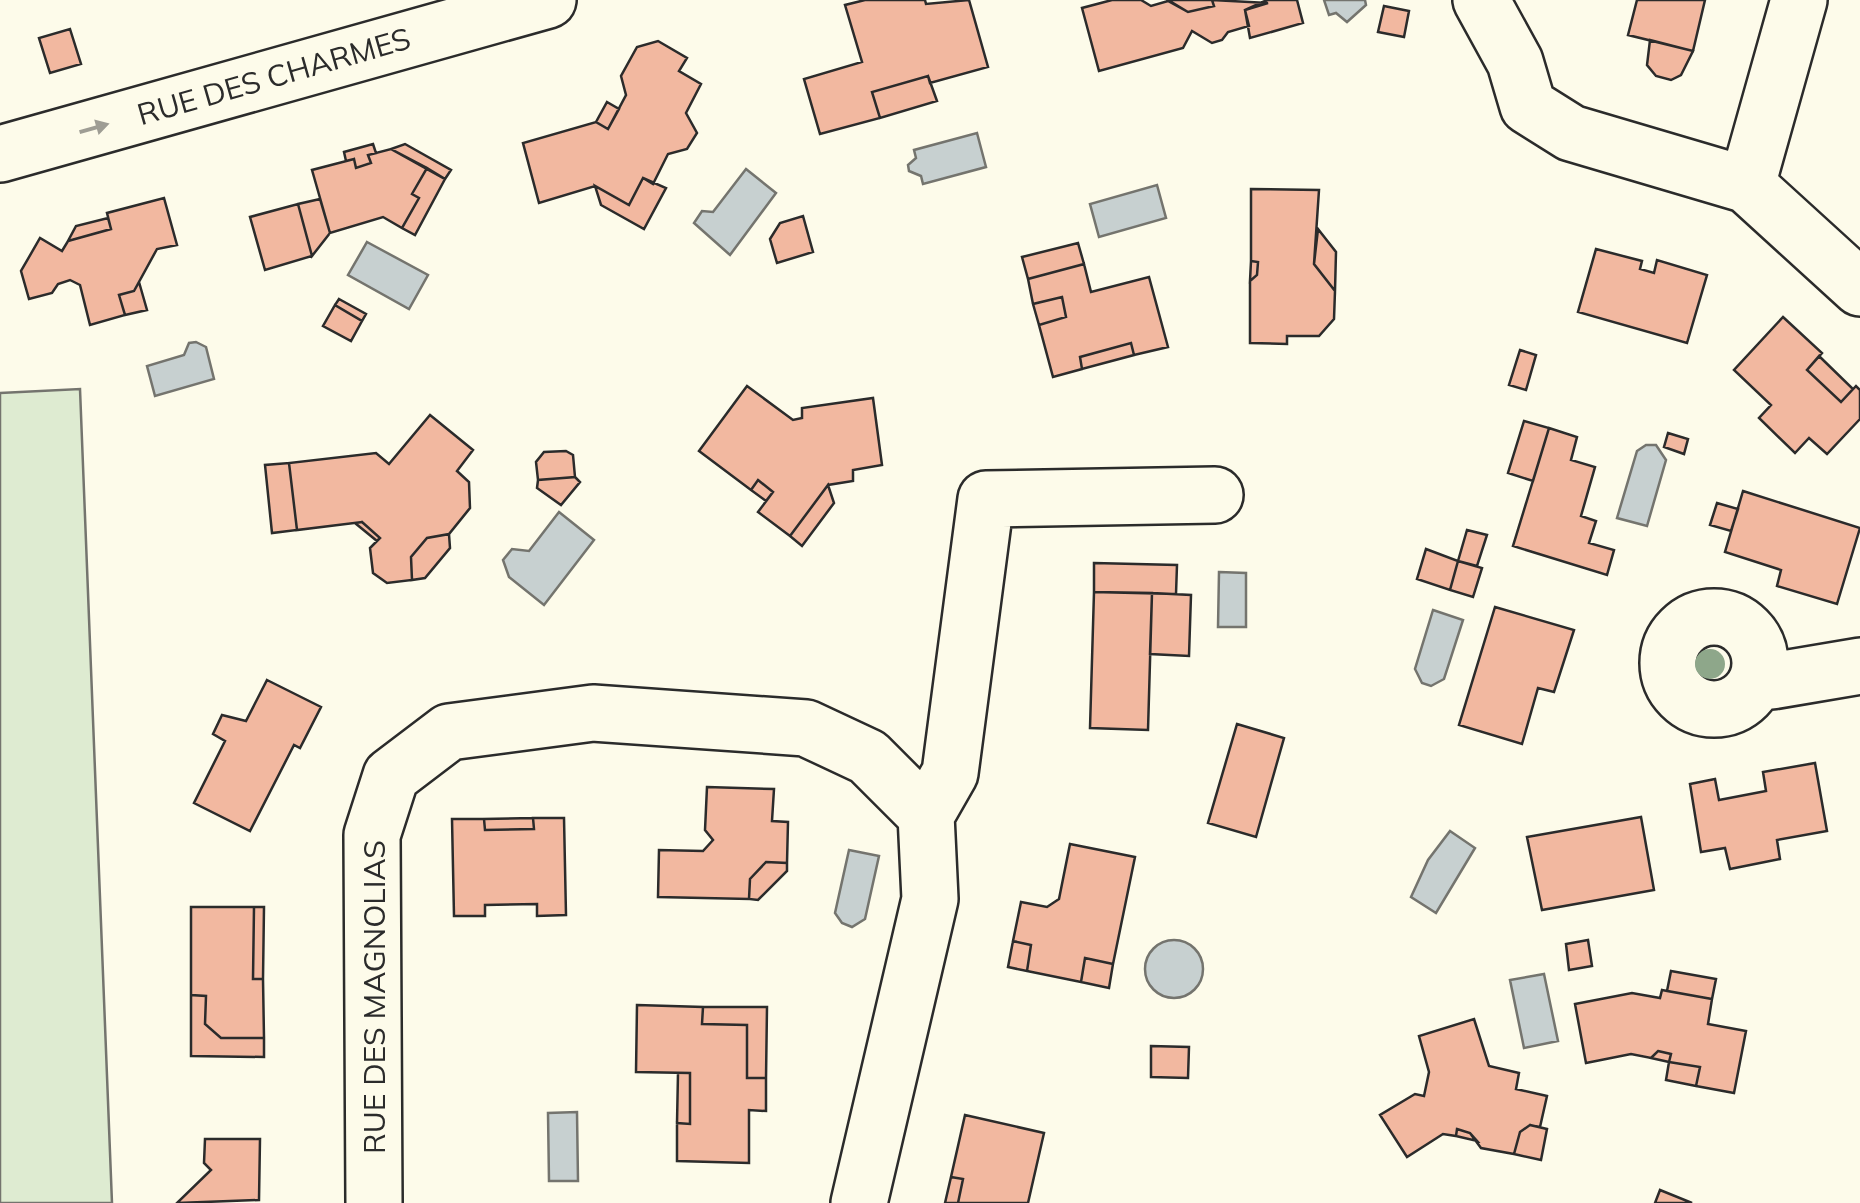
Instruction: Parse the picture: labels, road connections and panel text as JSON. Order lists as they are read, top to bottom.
{
  "streets": {
    "street": ["RUE DES CHARMES", "RUE DES MAGNOLIAS"]
  },
  "one_way": ["RUE DES CHARMES"]
}
